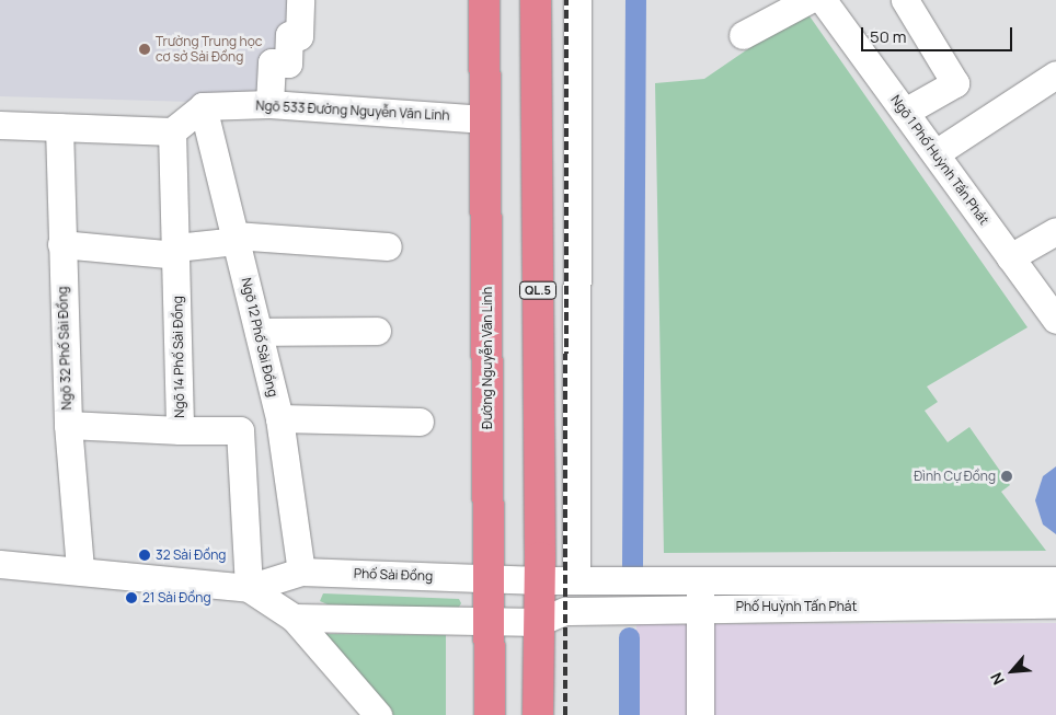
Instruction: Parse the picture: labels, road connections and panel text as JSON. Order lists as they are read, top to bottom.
{
  "streets": {
    "highway": ["QL.5", "Đường Nguyễn Văn Linh"],
    "street": [
      "Ngõ 533 Đường Nguyễn Văn Linh",
      "Ngõ 1 Phố Huỳnh Tấn Phát",
      "Ngõ 12 Phố Sài Đồng",
      "Ngõ 32 Phố Sài Đồng",
      "Ngõ 14 Phố Sài Đồng",
      "Phố Sài Đồng",
      "Phố Huỳnh Tấn Phát"
    ]
  },
  "crossings": [
    ["Ngõ 533 Đường Nguyễn Văn Linh", "Ngõ 12 Phố Sài Đồng"],
    ["Ngõ 533 Đường Nguyễn Văn Linh", "Đường Nguyễn Văn Linh"],
    ["QL.5", "Phố Sài Đồng"],
    ["QL.5", "Phố Huỳnh Tấn Phát"],
    ["Ngõ 12 Phố Sài Đồng", "Ngõ 14 Phố Sài Đồng"],
    ["Ngõ 12 Phố Sài Đồng", "Phố Sài Đồng"],
    ["Ngõ 32 Phố Sài Đồng", "Ngõ 14 Phố Sài Đồng"],
    ["Ngõ 32 Phố Sài Đồng", "Phố Sài Đồng"],
    ["Đường Nguyễn Văn Linh", "Phố Sài Đồng"],
    ["Phố Sài Đồng", "Phố Huỳnh Tấn Phát"]
  ],
  "places": [
    "Trường Trung học cơ sở Sài Đồng",
    "Đình Cự Đồng",
    "32 Sài Đồng",
    "21 Sài Đồng"
  ],
  "scale_bar": "50 m",
  "north": "bottom left"
}
